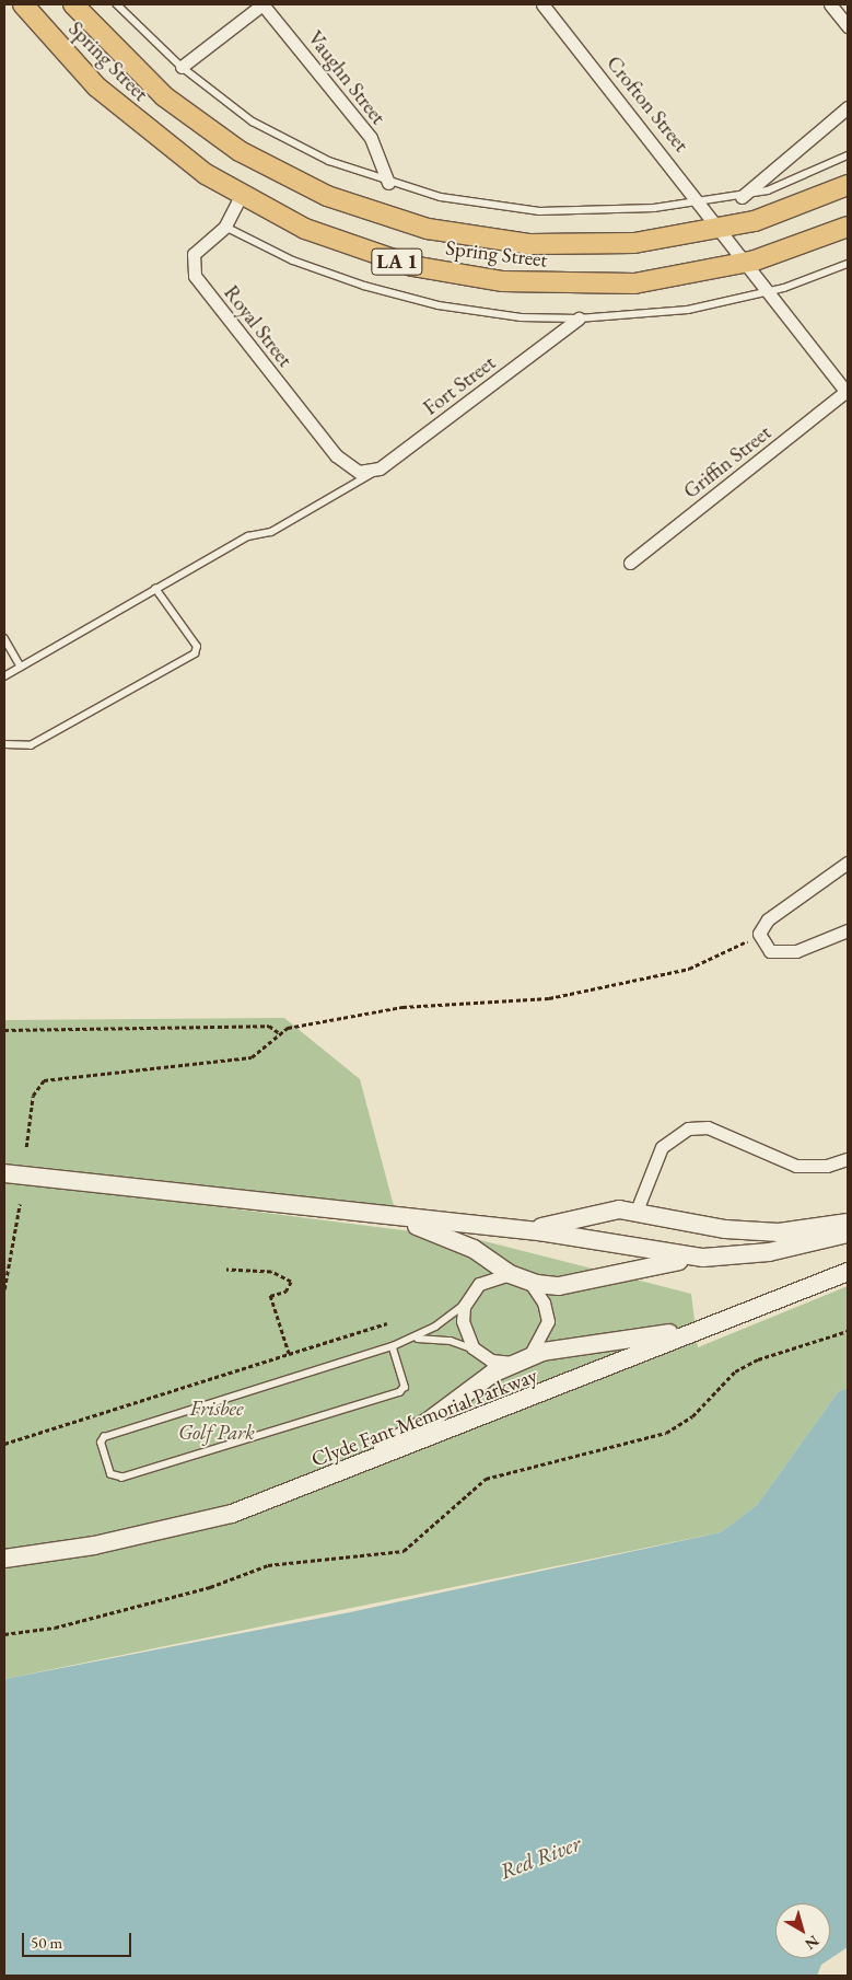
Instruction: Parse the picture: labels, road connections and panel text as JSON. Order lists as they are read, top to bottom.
{
  "streets": {
    "main road": ["Spring Street", "LA 1", "Clyde Fant Memorial Parkway"],
    "street": [
      "Vaughn Street",
      "Crofton Street",
      "Royal Street",
      "Fort Street",
      "Griffin Street"
    ]
  },
  "crossings": [
    ["Spring Street", "Crofton Street"],
    ["Spring Street", "Royal Street"],
    ["Royal Street", "Fort Street"]
  ],
  "water": ["Red River"],
  "parks": ["Frisbee Golf Park"],
  "scale_bar": "50 m",
  "north": "bottom right"
}
